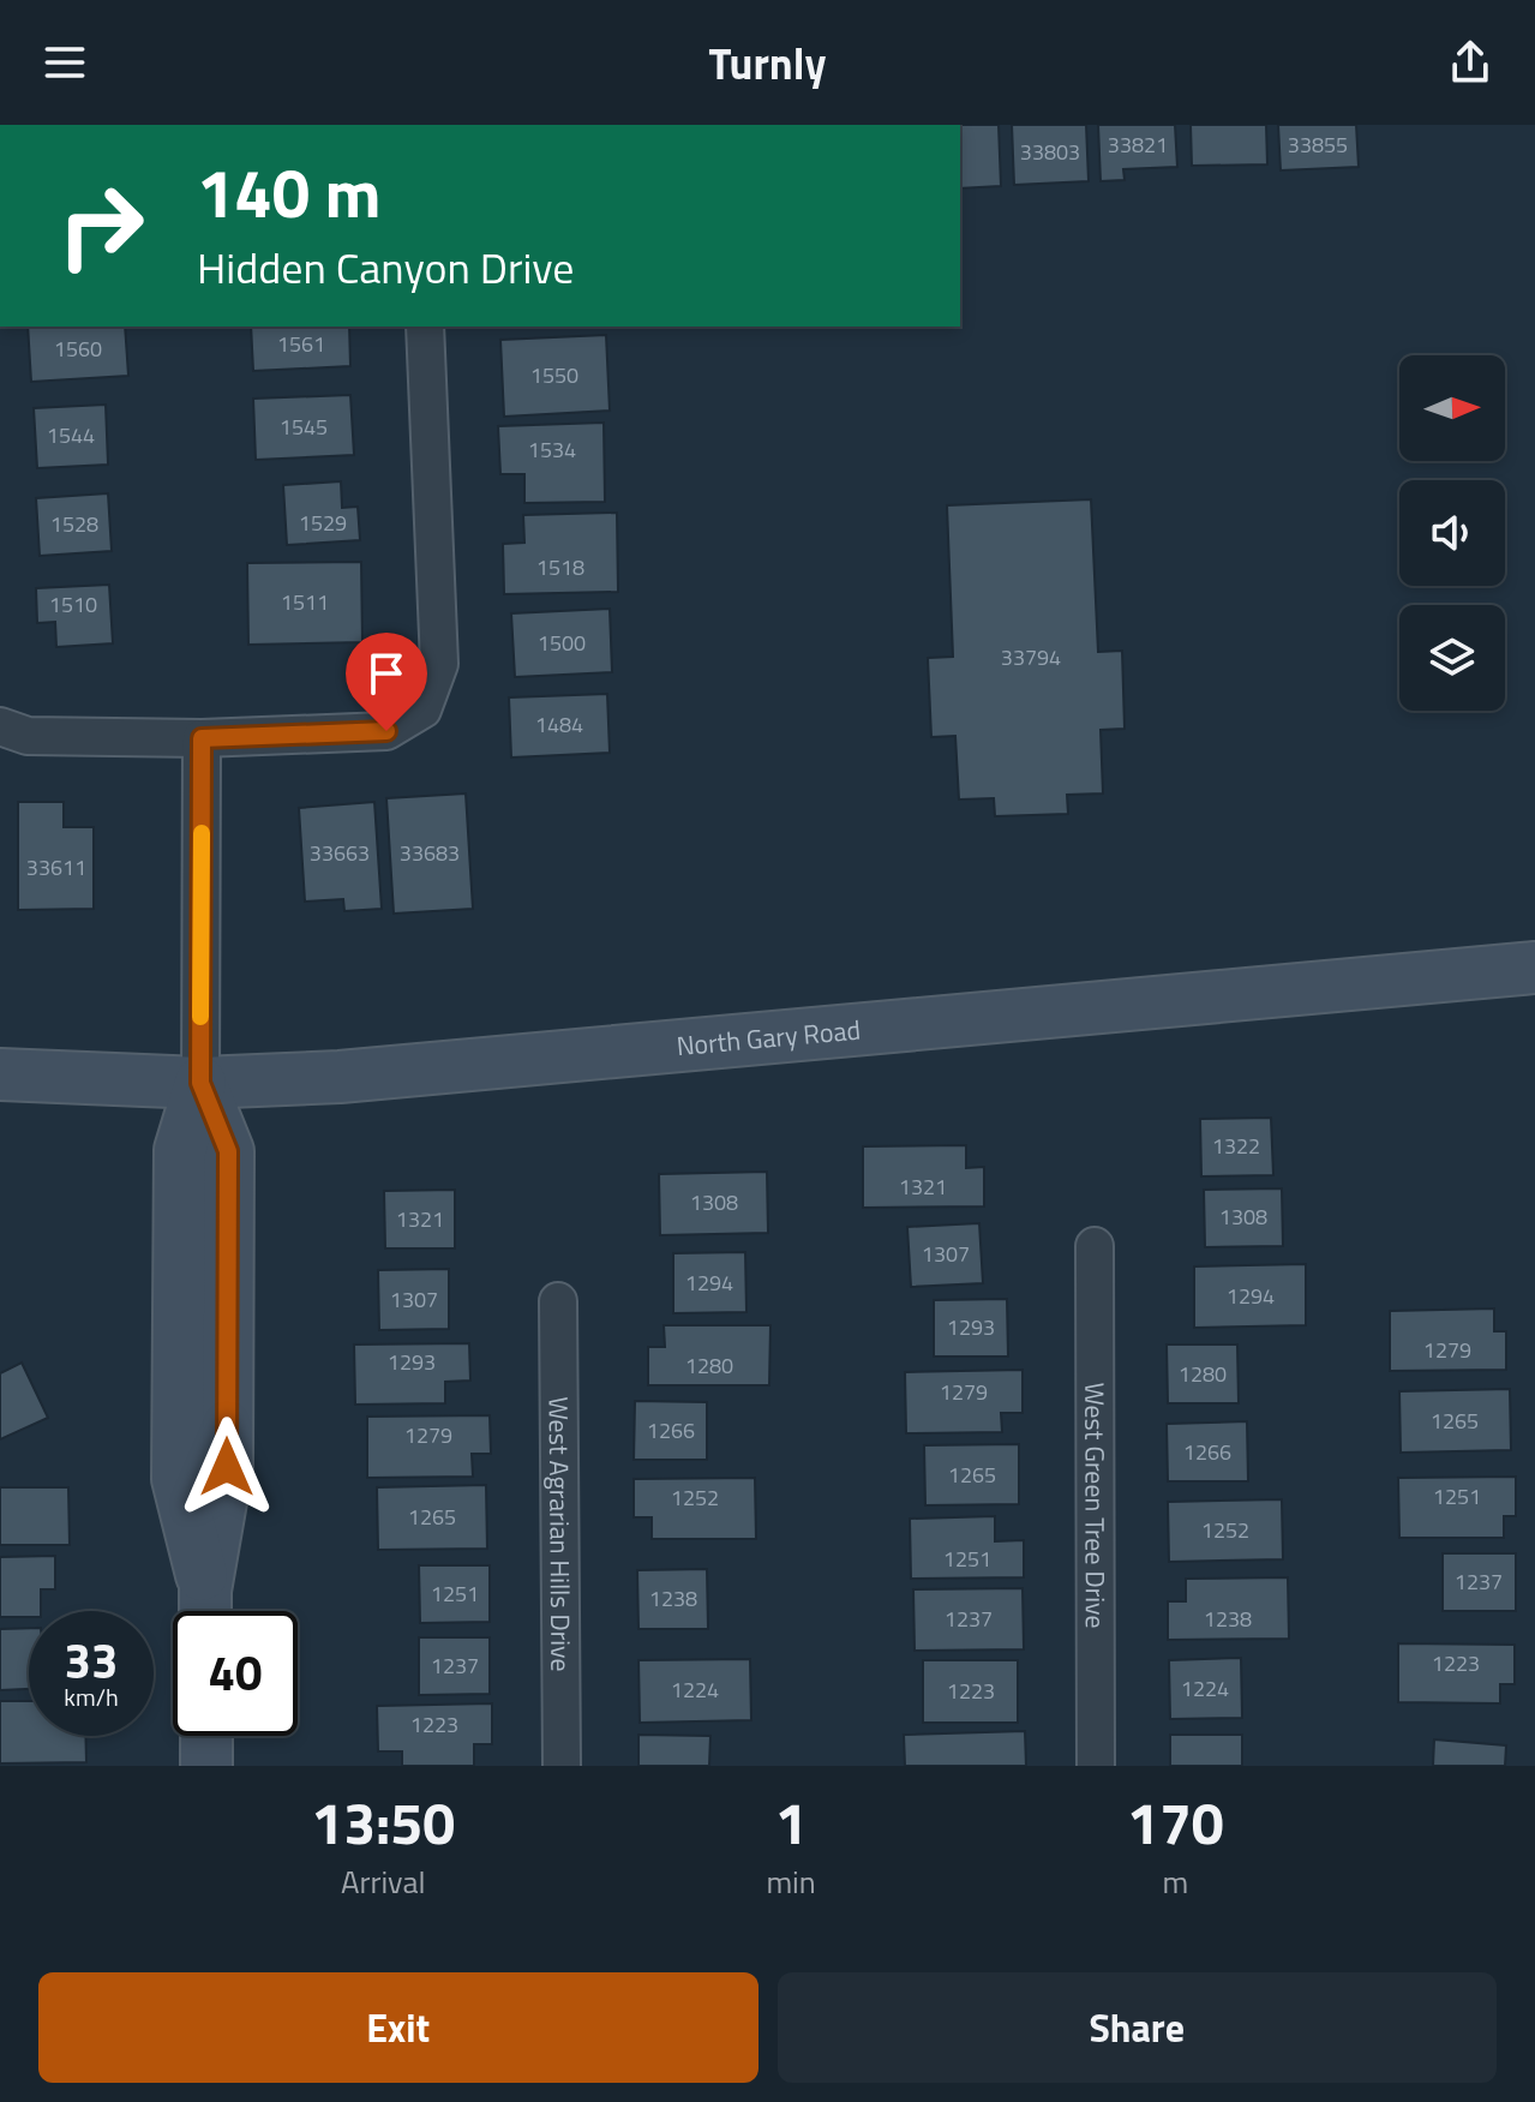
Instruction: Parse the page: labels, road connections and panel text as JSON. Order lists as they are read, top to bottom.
{
  "streets": {
    "main road": ["North Gary Road"],
    "street": ["West Green Tree Drive", "West Agrarian Hills Drive"]
  },
  "house_numbers": [
    "33821",
    "33855",
    "33803",
    "1561",
    "1560",
    "1550",
    "1545",
    "1544",
    "1534",
    "1529",
    "1528",
    "1518",
    "1511",
    "1510",
    "1500",
    "33794",
    "1484",
    "33663",
    "33683",
    "33611",
    "1322",
    "1321",
    "1308",
    "1308",
    "1321",
    "1307",
    "1294",
    "1294",
    "1307",
    "1293",
    "1279",
    "1293",
    "1280",
    "1280",
    "1279",
    "1265",
    "1266",
    "1279",
    "1266",
    "1265",
    "1251",
    "1252",
    "1265",
    "1252",
    "1251",
    "1237",
    "1251",
    "1238",
    "1237",
    "1238",
    "1223",
    "1237",
    "1224",
    "1224",
    "1223",
    "1223"
  ],
  "north": "right",
  "page": {
    "header": "Turnly",
    "turn": ["140 m", "Hidden Canyon Drive"],
    "speed": "33 km/h",
    "limit": "40",
    "eta": [
      "13:50",
      "Arrival",
      "1",
      "min",
      "170",
      "m"
    ],
    "buttons": ["Exit", "Share"]
  }
}
